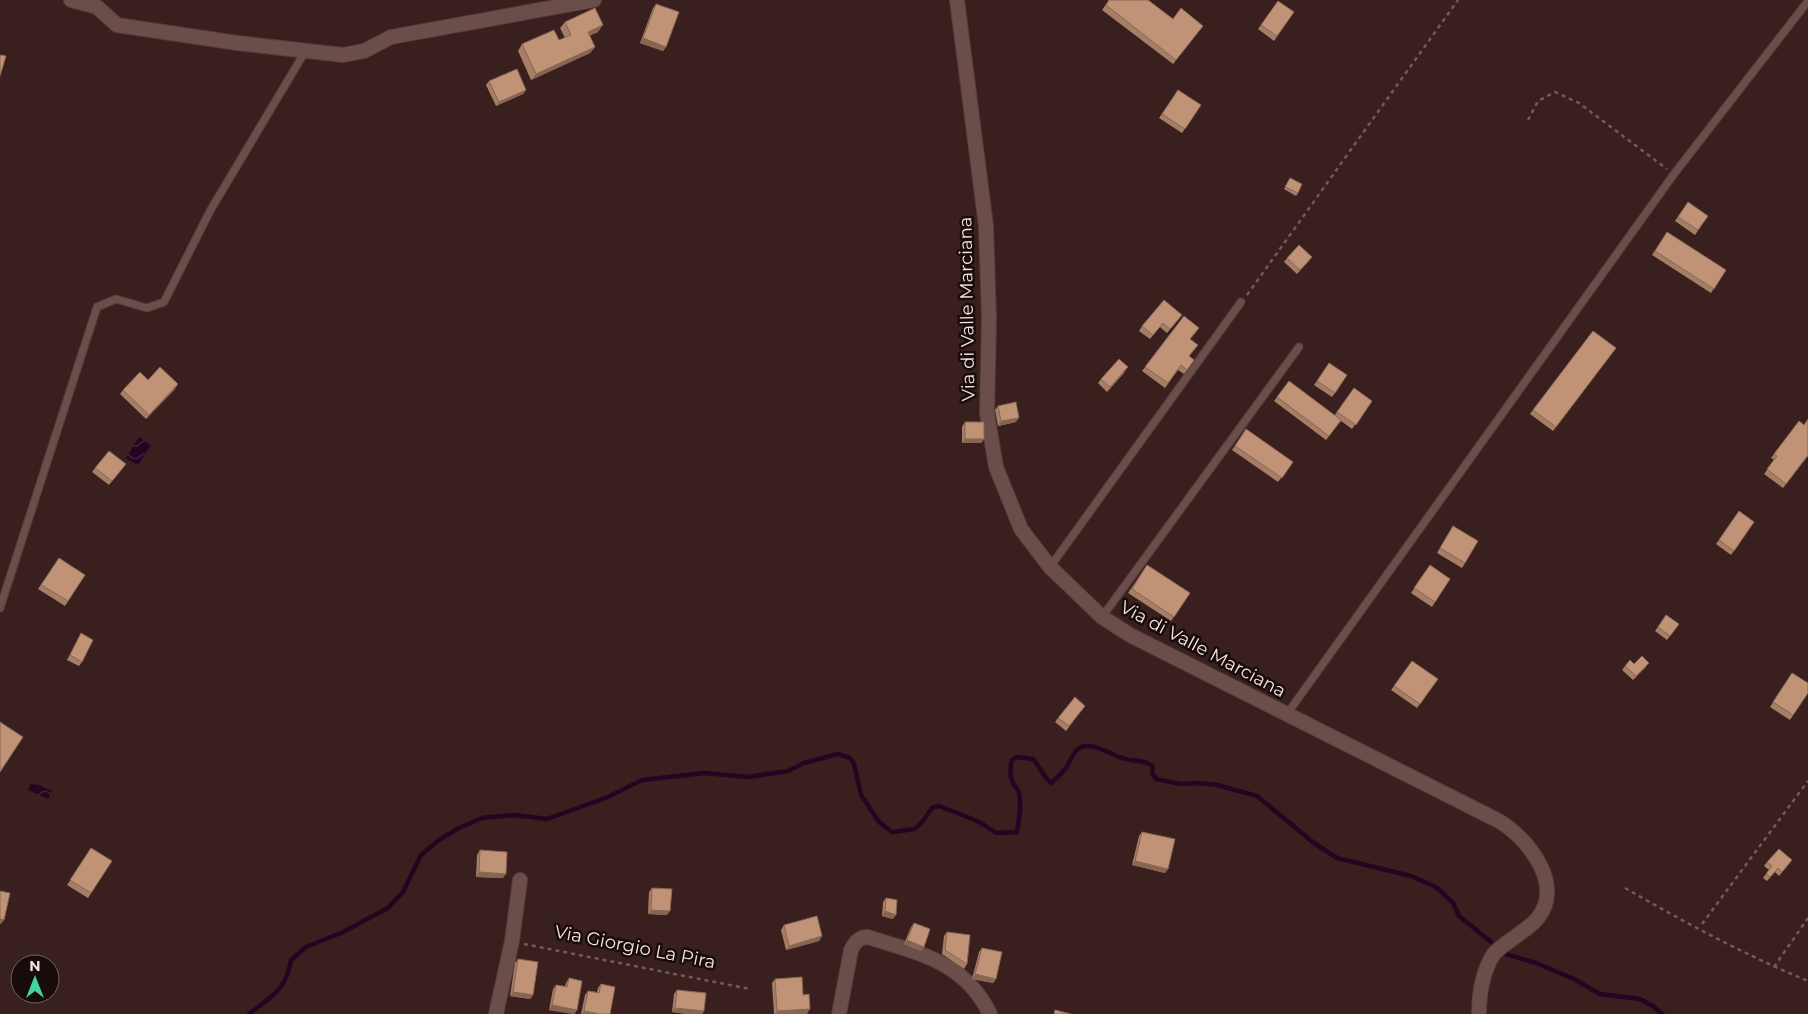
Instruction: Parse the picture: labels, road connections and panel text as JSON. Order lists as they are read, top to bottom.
{
  "streets": {
    "street": ["Via di Valle Marciana"],
    "path": ["Via Giorgio La Pira"]
  },
  "north": "top"
}
